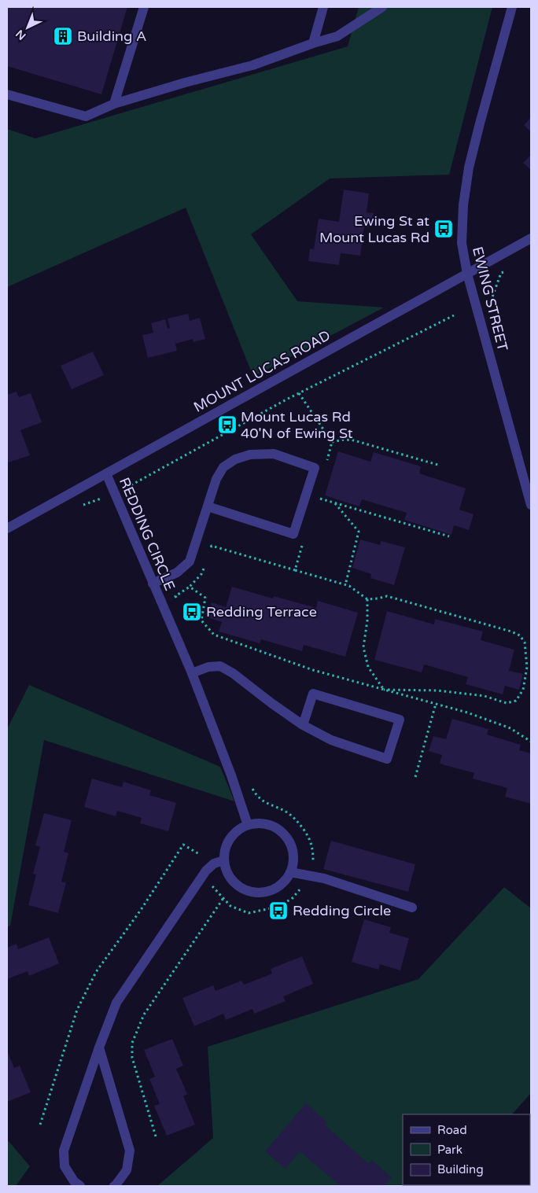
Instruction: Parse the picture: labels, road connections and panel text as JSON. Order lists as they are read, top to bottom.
{
  "streets": {
    "street": ["EWING STREET", "MOUNT LUCAS ROAD", "REDDING CIRCLE"]
  },
  "crossings": [
    ["EWING STREET", "MOUNT LUCAS ROAD"],
    ["MOUNT LUCAS ROAD", "REDDING CIRCLE"]
  ],
  "places": {
    "building": ["Building A"],
    "bus stop": [
      "Ewing St at Mount Lucas Rd",
      "Mount Lucas Rd 40'N of Ewing St",
      "Redding Terrace",
      "Redding Circle"
    ]
  },
  "legend": ["Road", "Park", "Building"],
  "north": "bottom left"
}
